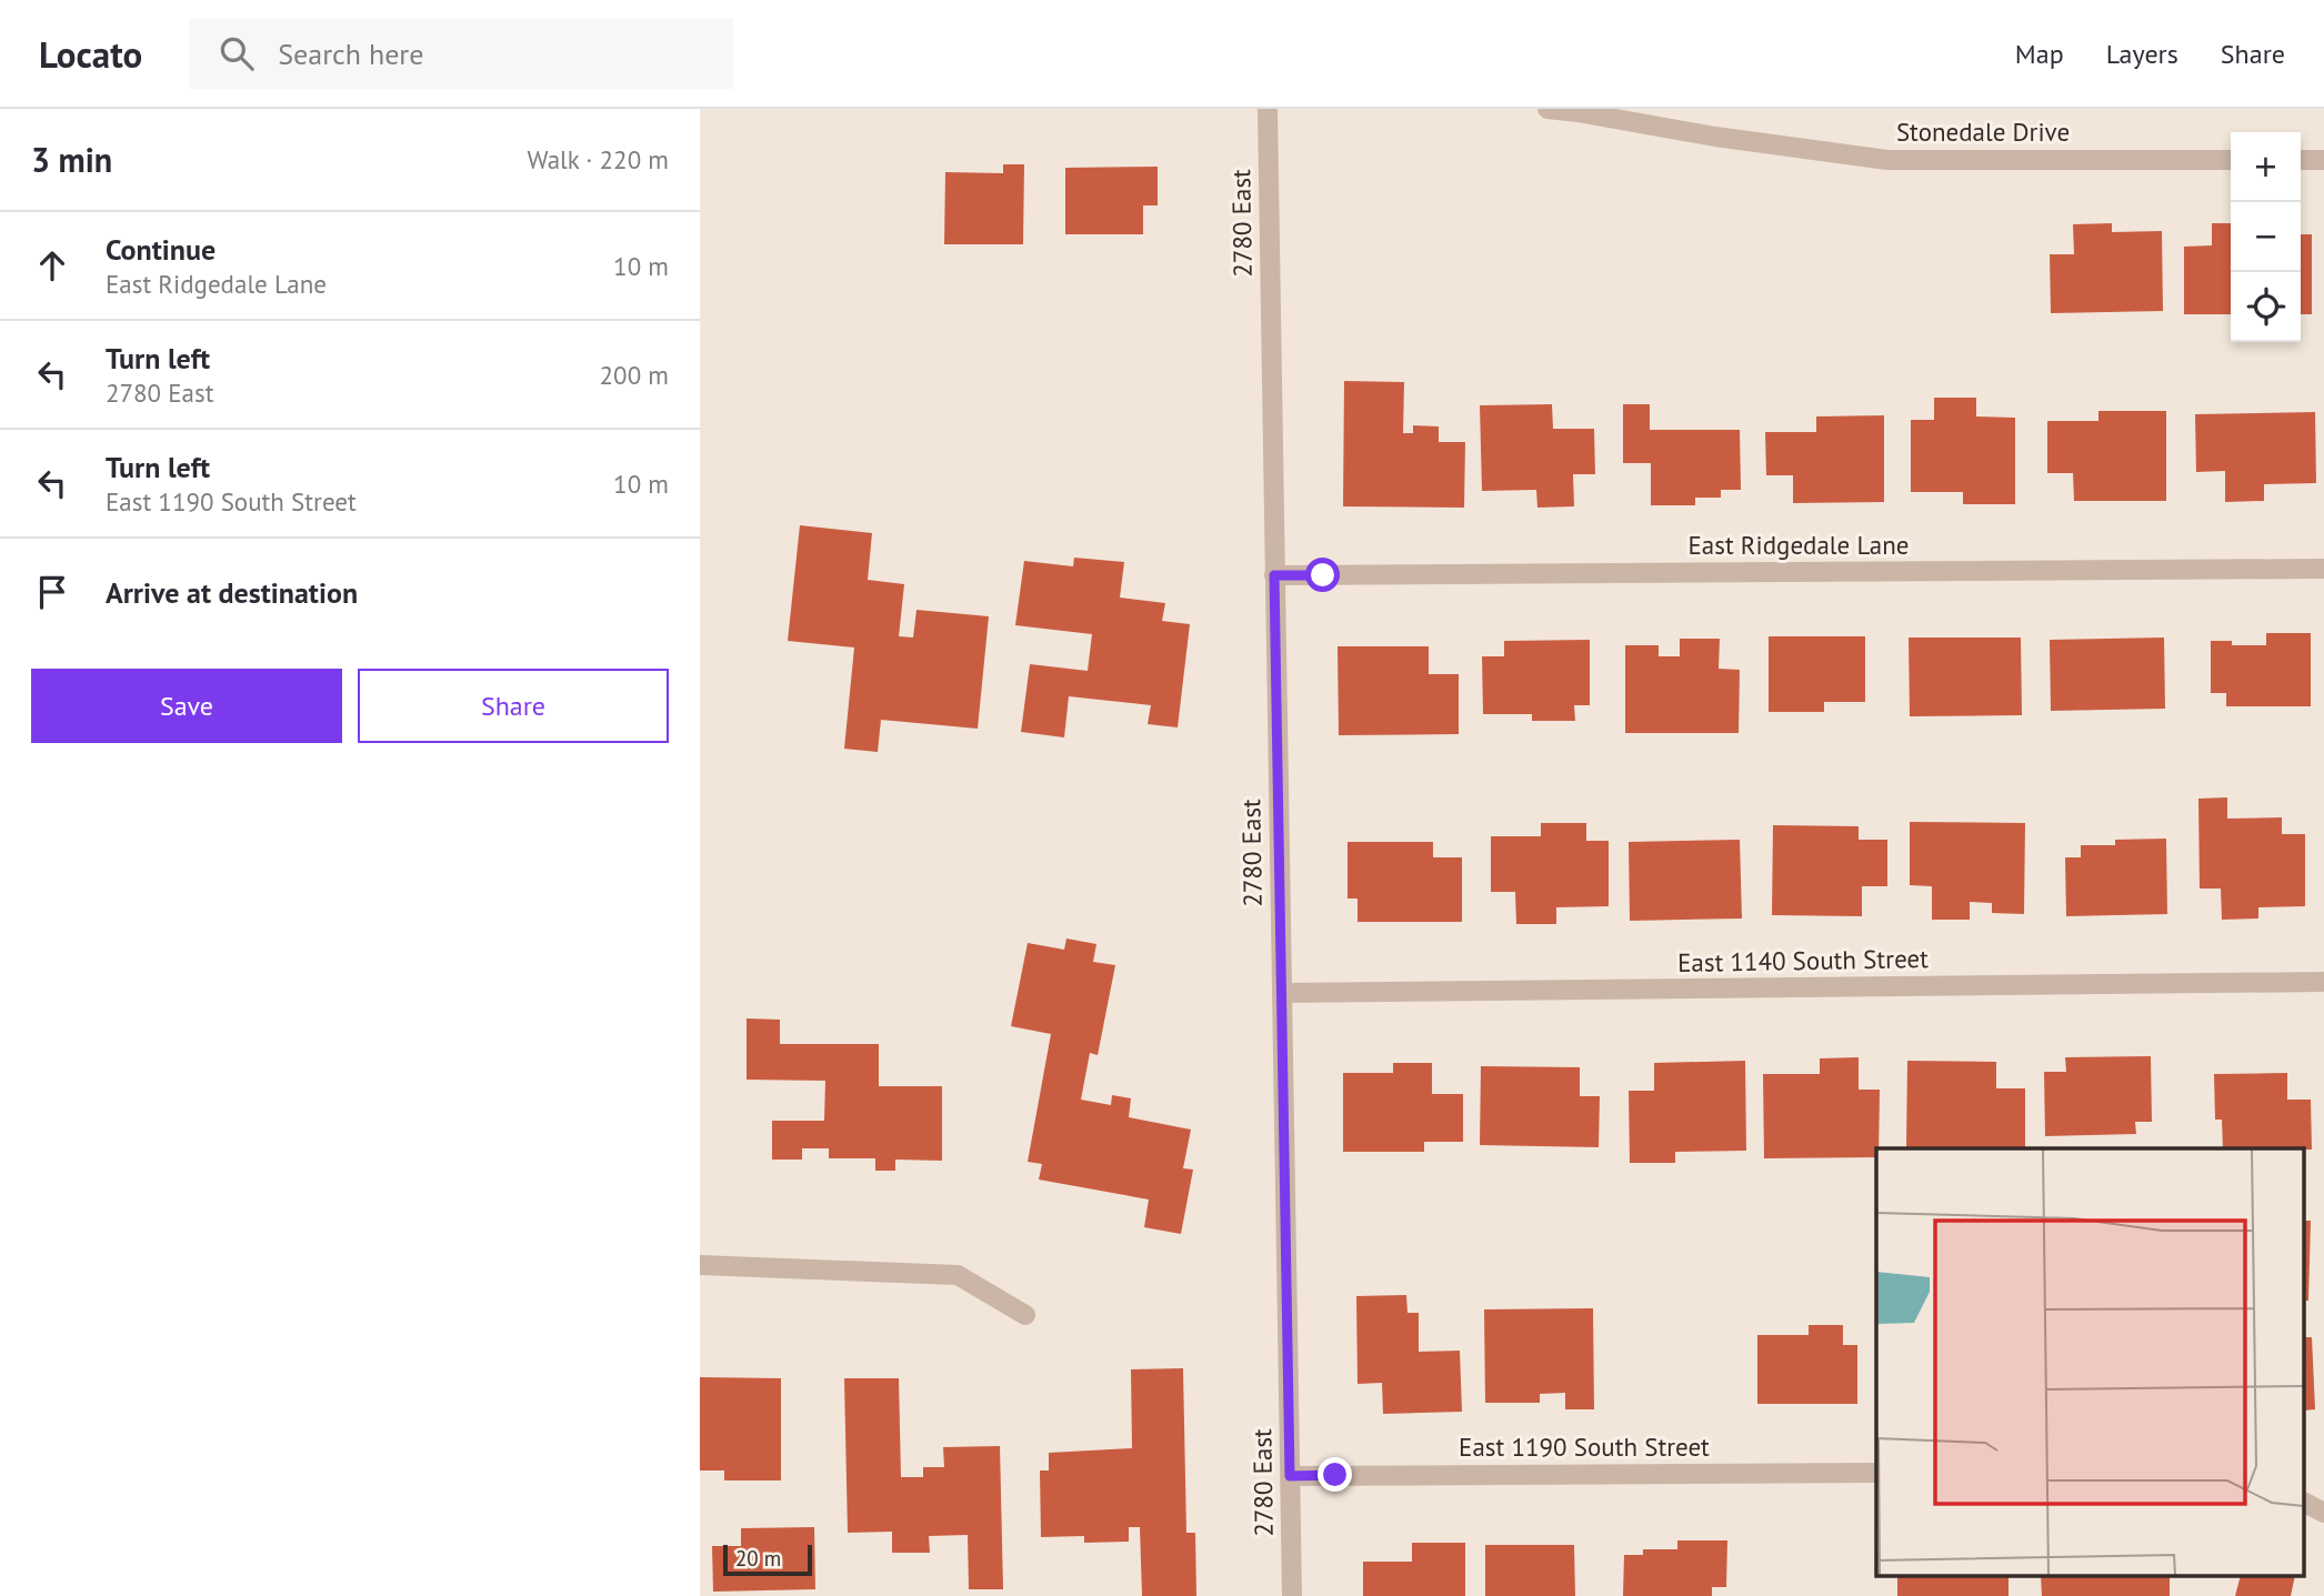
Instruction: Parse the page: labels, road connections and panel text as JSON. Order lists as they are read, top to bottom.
{
  "streets": {
    "street": [
      "Stonedale Drive",
      "2780 East",
      "East Ridgedale Lane",
      "East 1140 South Street",
      "East 1190 South Street"
    ]
  },
  "crossings": [
    ["2780 East", "East Ridgedale Lane"],
    ["2780 East", "East 1140 South Street"],
    ["2780 East", "East 1190 South Street"]
  ],
  "scale_bar": "20 m",
  "page": {
    "header": "Locato",
    "search": "Search here",
    "nav": ["Map", "Layers", "Share"],
    "heading": ["3 min", "Walk · 220 m"],
    "map_buttons": ["+", "−"],
    "list": [
      ["Continue", "East Ridgedale Lane", "10 m"],
      ["Turn left", "2780 East", "200 m"],
      ["Turn left", "East 1190 South Street", "10 m"],
      "Arrive at destination"
    ],
    "buttons": ["Save", "Share"],
    "scale": "20 m"
  }
}
